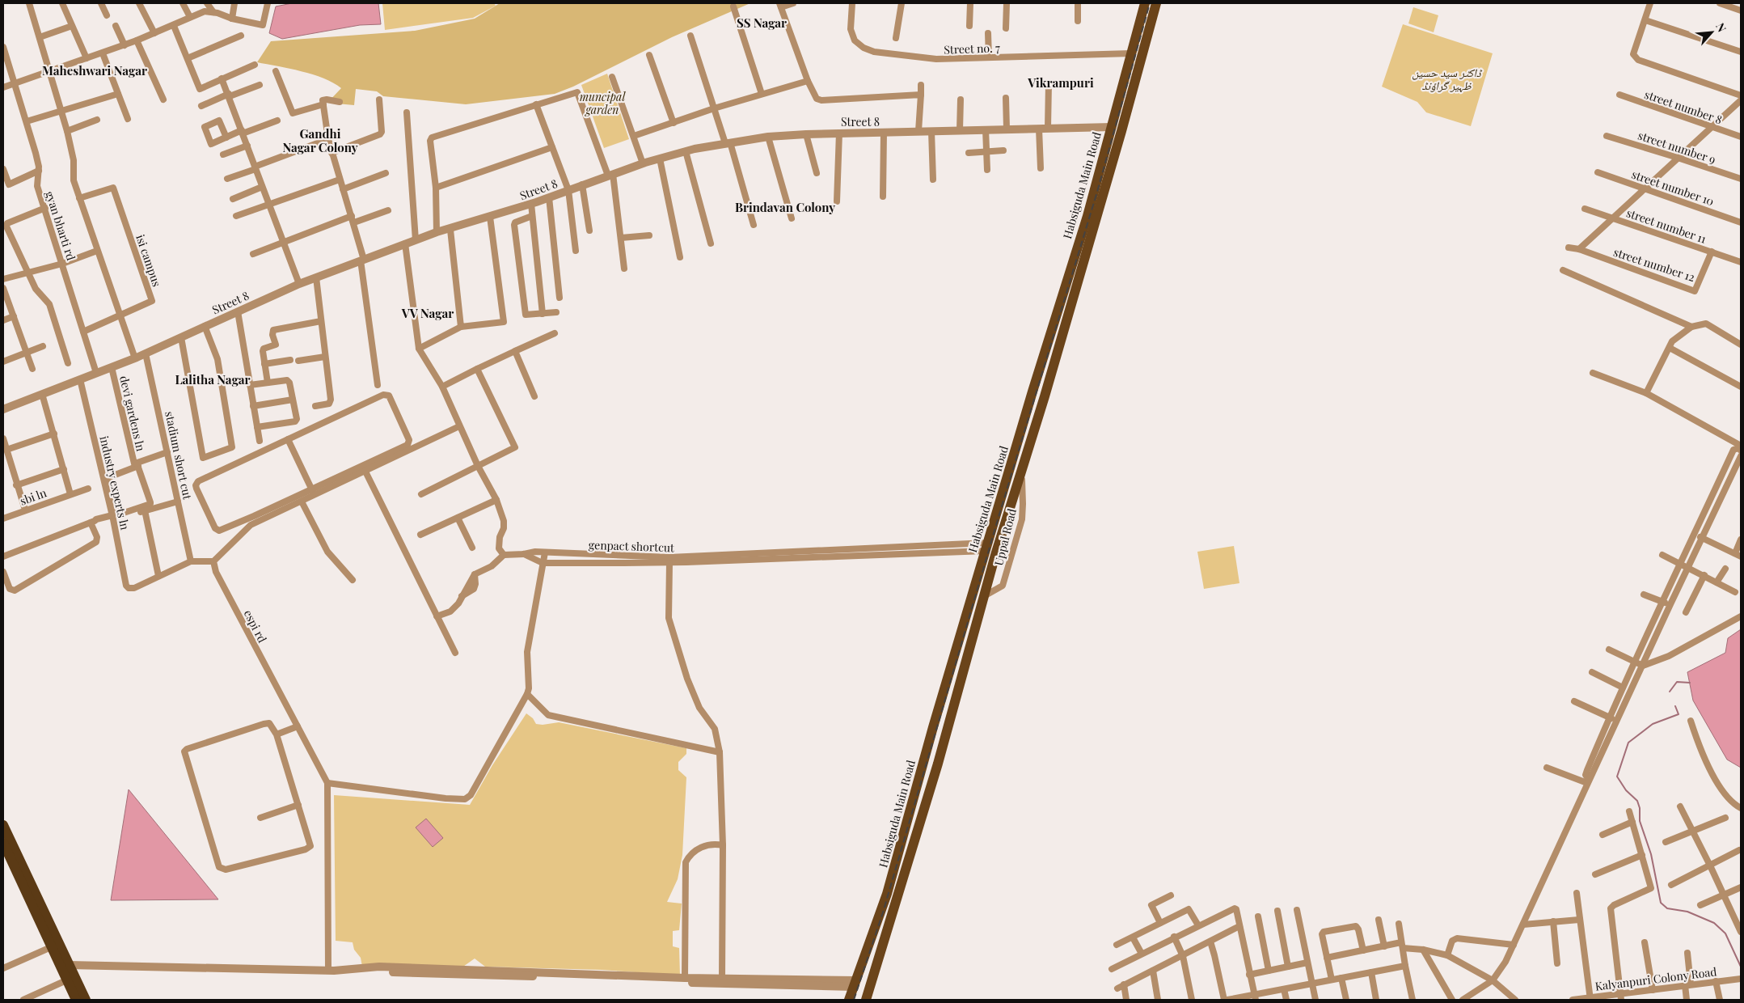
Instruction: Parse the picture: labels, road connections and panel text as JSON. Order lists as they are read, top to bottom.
{
  "streets": {
    "main road": ["Habsiguda Main Road"],
    "street": [
      "Street no. 7",
      "street number 8",
      "Street 8",
      "street number 9",
      "street number 10",
      "gyan bharti rd",
      "street number 11",
      "isi campus",
      "street number 12",
      "devi gardens ln",
      "stadium short cut",
      "industry experts ln",
      "sbi ln",
      "Uppal Road",
      "genpact shortcut",
      "espi rd",
      "Kalyanpuri Colony Road"
    ]
  },
  "crossings": [
    ["Street no. 7", "Habsiguda Main Road"],
    ["Street 8", "Habsiguda Main Road"],
    ["Street 8", "gyan bharti rd"],
    ["Street 8", "devi gardens ln"],
    ["Street 8", "stadium short cut"],
    ["Street 8", "industry experts ln"],
    ["Habsiguda Main Road", "Uppal Road"],
    ["gyan bharti rd", "isi campus"],
    ["street number 11", "street number 12"]
  ],
  "districts": [
    "SS Nagar",
    "Maheshwari Nagar",
    "Vikrampuri",
    "Gandhi Nagar Colony",
    "Brindavan Colony",
    "VV Nagar",
    "Lalitha Nagar"
  ],
  "parks": ["ڈاکٹر سید حسین ظہیر گراؤنڈ", "muncipal garden"],
  "north": "top right"
}
